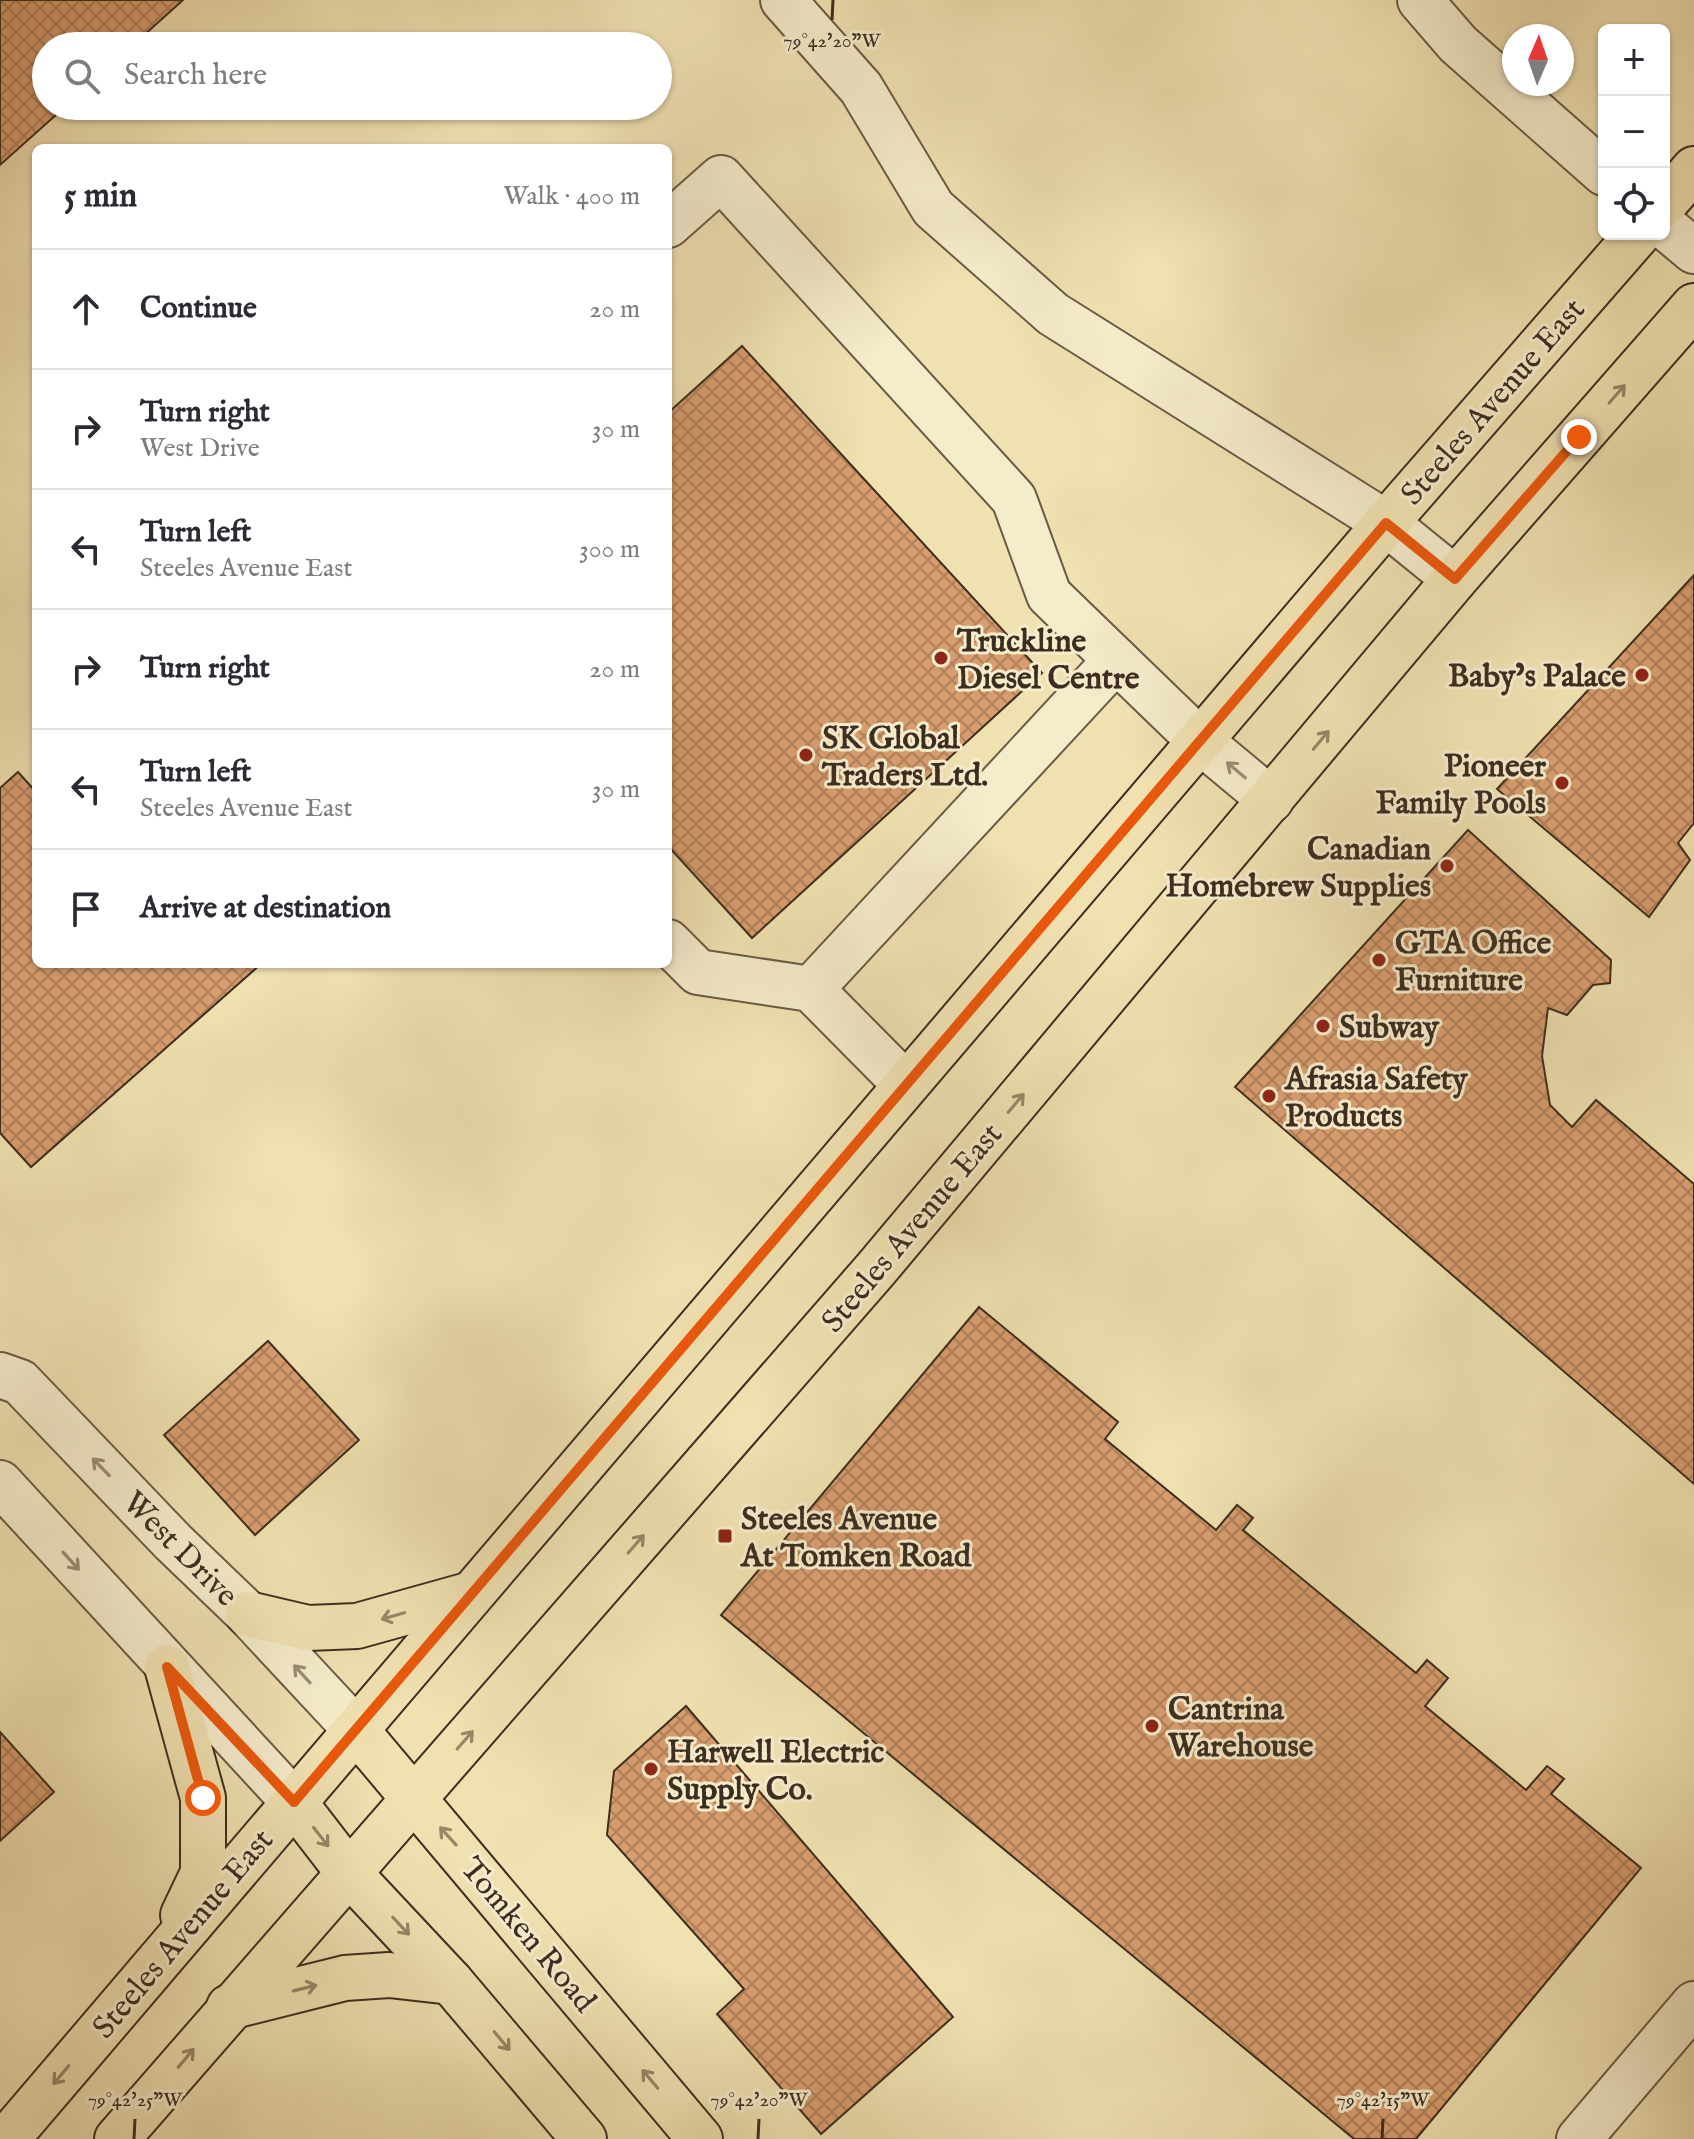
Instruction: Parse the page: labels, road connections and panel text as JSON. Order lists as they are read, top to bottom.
{
  "streets": {
    "main road": ["Steeles Avenue East", "Tomken Road"],
    "street": ["West Drive"]
  },
  "crossings": [
    ["Steeles Avenue East", "West Drive"],
    ["Steeles Avenue East", "Tomken Road"],
    ["West Drive", "Tomken Road"]
  ],
  "places": {
    "other": [
      "Truckline Diesel Centre",
      "Baby’s Palace",
      "SK Global Traders Ltd.",
      "Pioneer Family Pools",
      "Canadian Homebrew Supplies",
      "GTA Office Furniture",
      "Subway",
      "Afrasia Safety Products",
      "Cantrina Warehouse",
      "Harwell Electric Supply Co."
    ],
    "transit": ["Steeles Avenue At Tomken Road"]
  },
  "north": "top",
  "page": {
    "map_buttons": ["+", "−"],
    "search": "Search here",
    "heading": ["5 min", "Walk · 400 m"],
    "list": [
      ["Continue", "20 m"],
      ["Turn right", "West Drive", "30 m"],
      ["Turn left", "Steeles Avenue East", "300 m"],
      ["Turn right", "20 m"],
      ["Turn left", "Steeles Avenue East", "30 m"],
      "Arrive at destination"
    ]
  },
  "coordinates": ["79°42'20\"W", "79°42'25\"W", "79°42'15\"W"]
}
